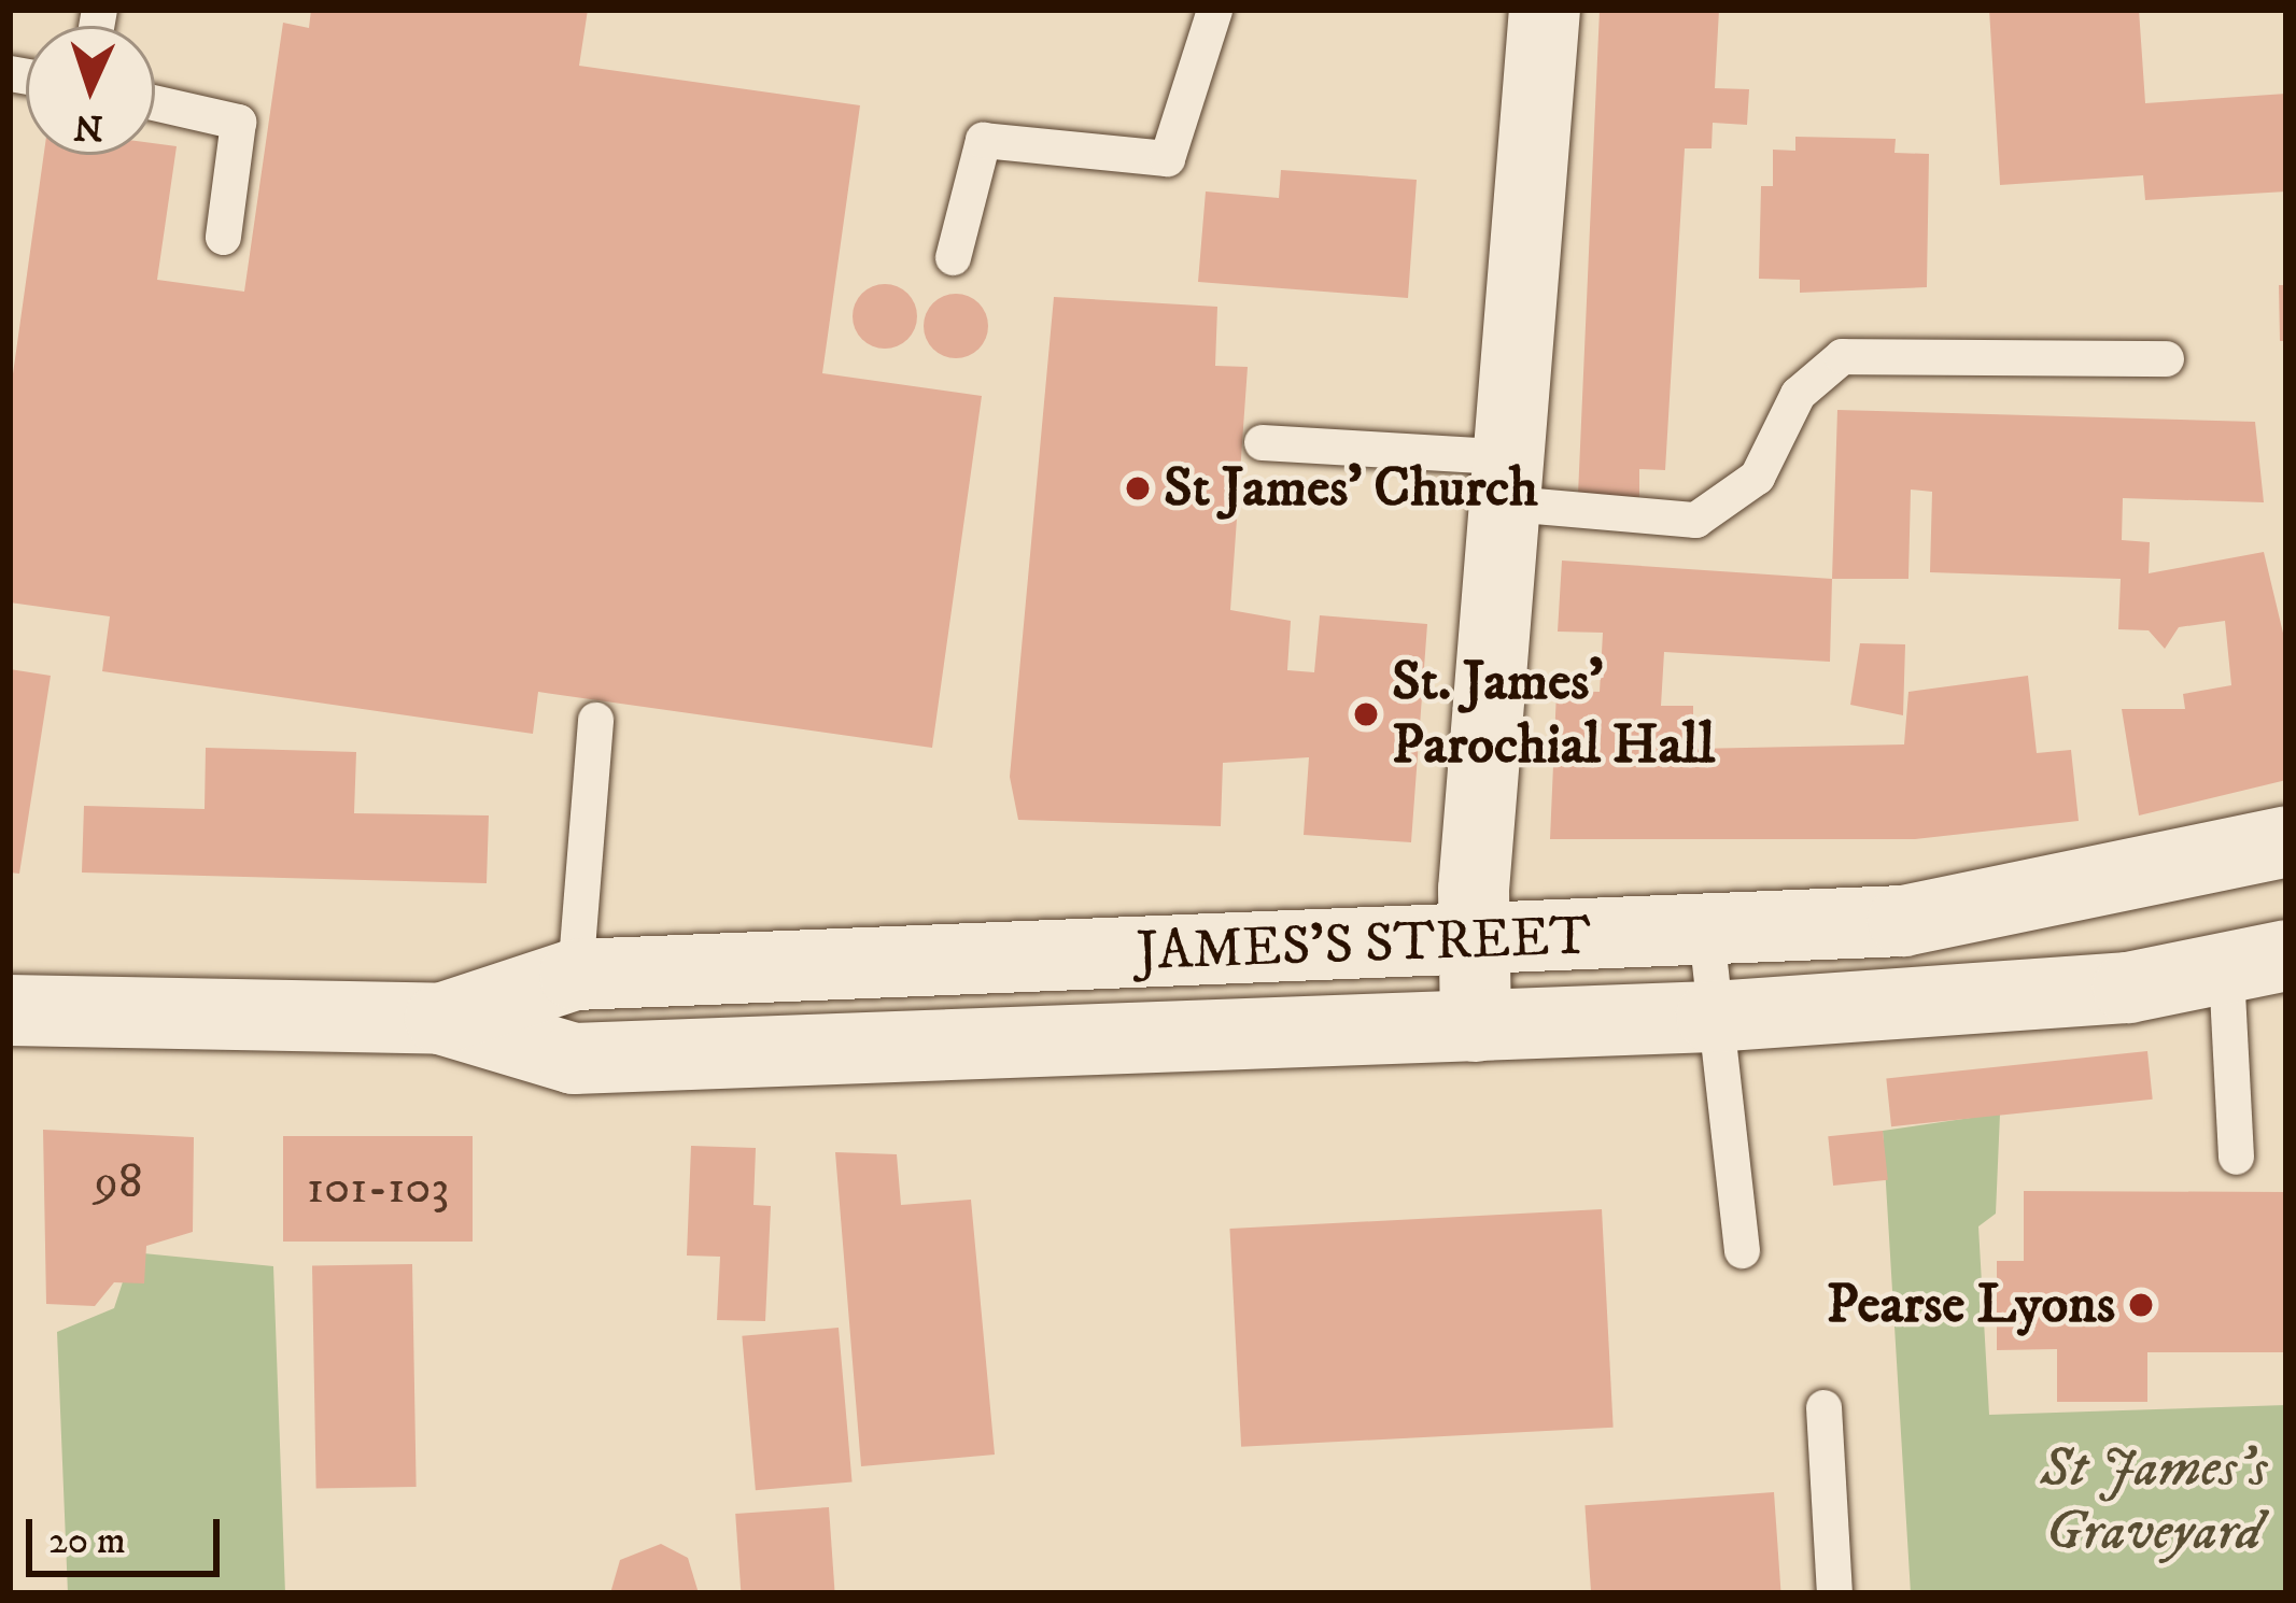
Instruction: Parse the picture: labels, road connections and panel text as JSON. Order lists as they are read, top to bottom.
{
  "streets": {
    "main road": ["JAMES'S STREET"]
  },
  "parks": ["St James's Graveyard"],
  "places": ["St James' Church", "St. James' Parochial Hall", "Pearse Lyons"],
  "house_numbers": ["98", "101-103"],
  "scale_bar": "20 m",
  "north": "bottom"
}
